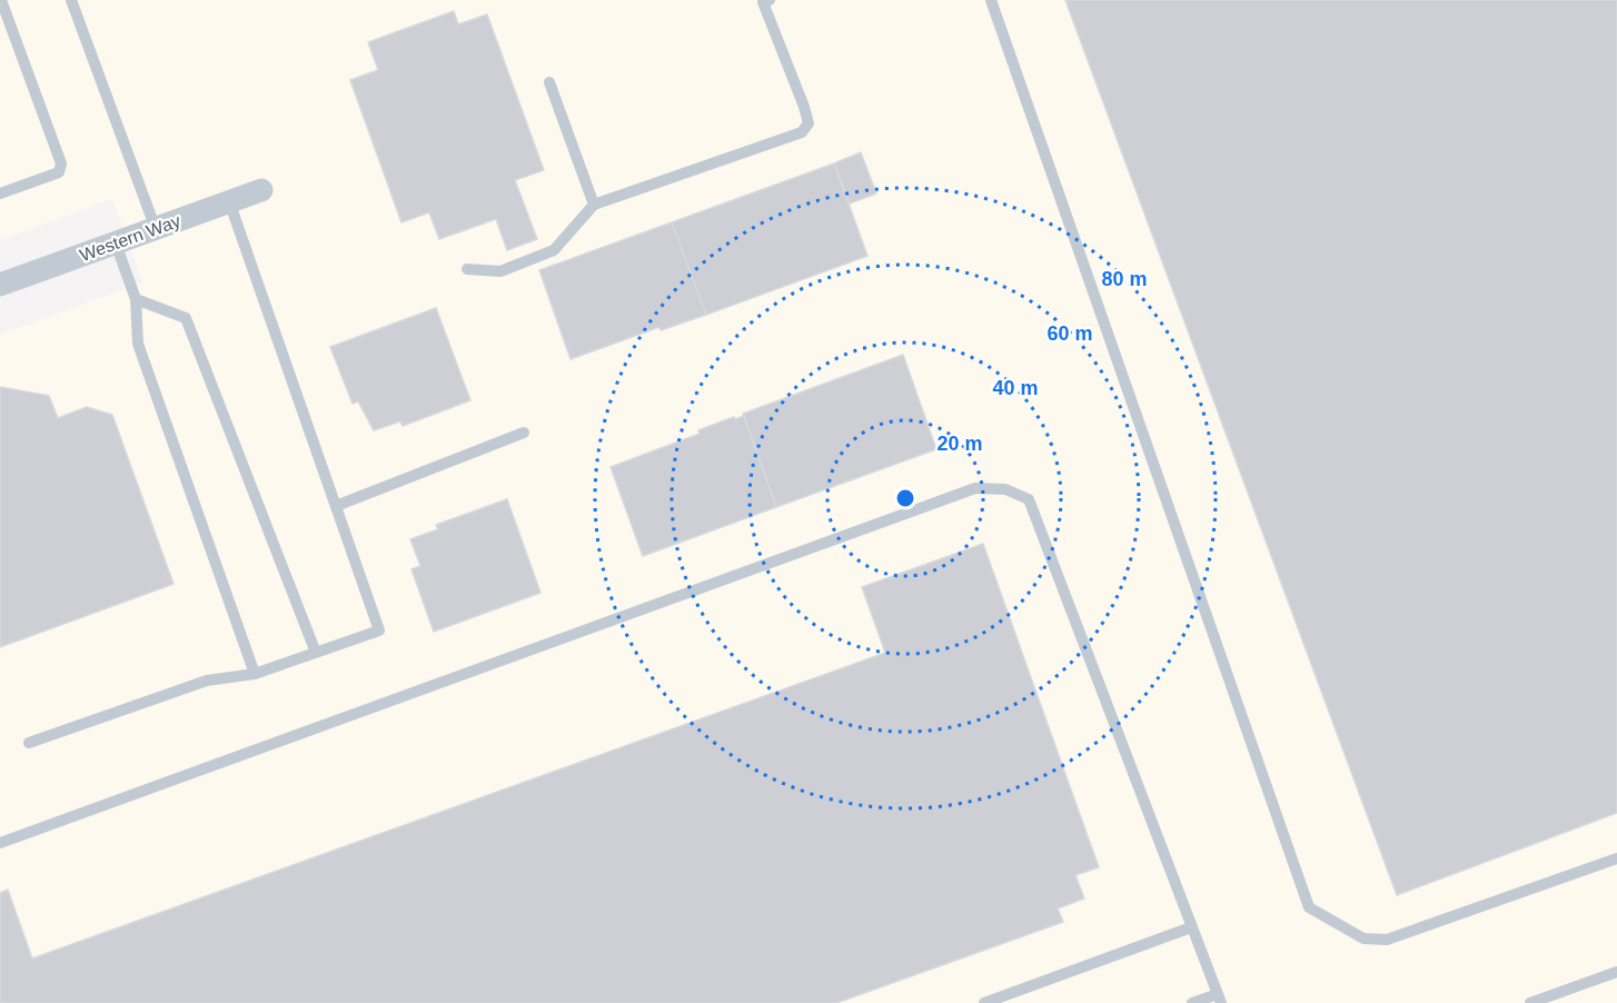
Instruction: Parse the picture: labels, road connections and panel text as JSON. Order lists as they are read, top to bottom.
{
  "streets": {
    "street": ["Western Way"]
  },
  "rings": [
    "80 m",
    "60 m",
    "40 m",
    "20 m"
  ]
}
